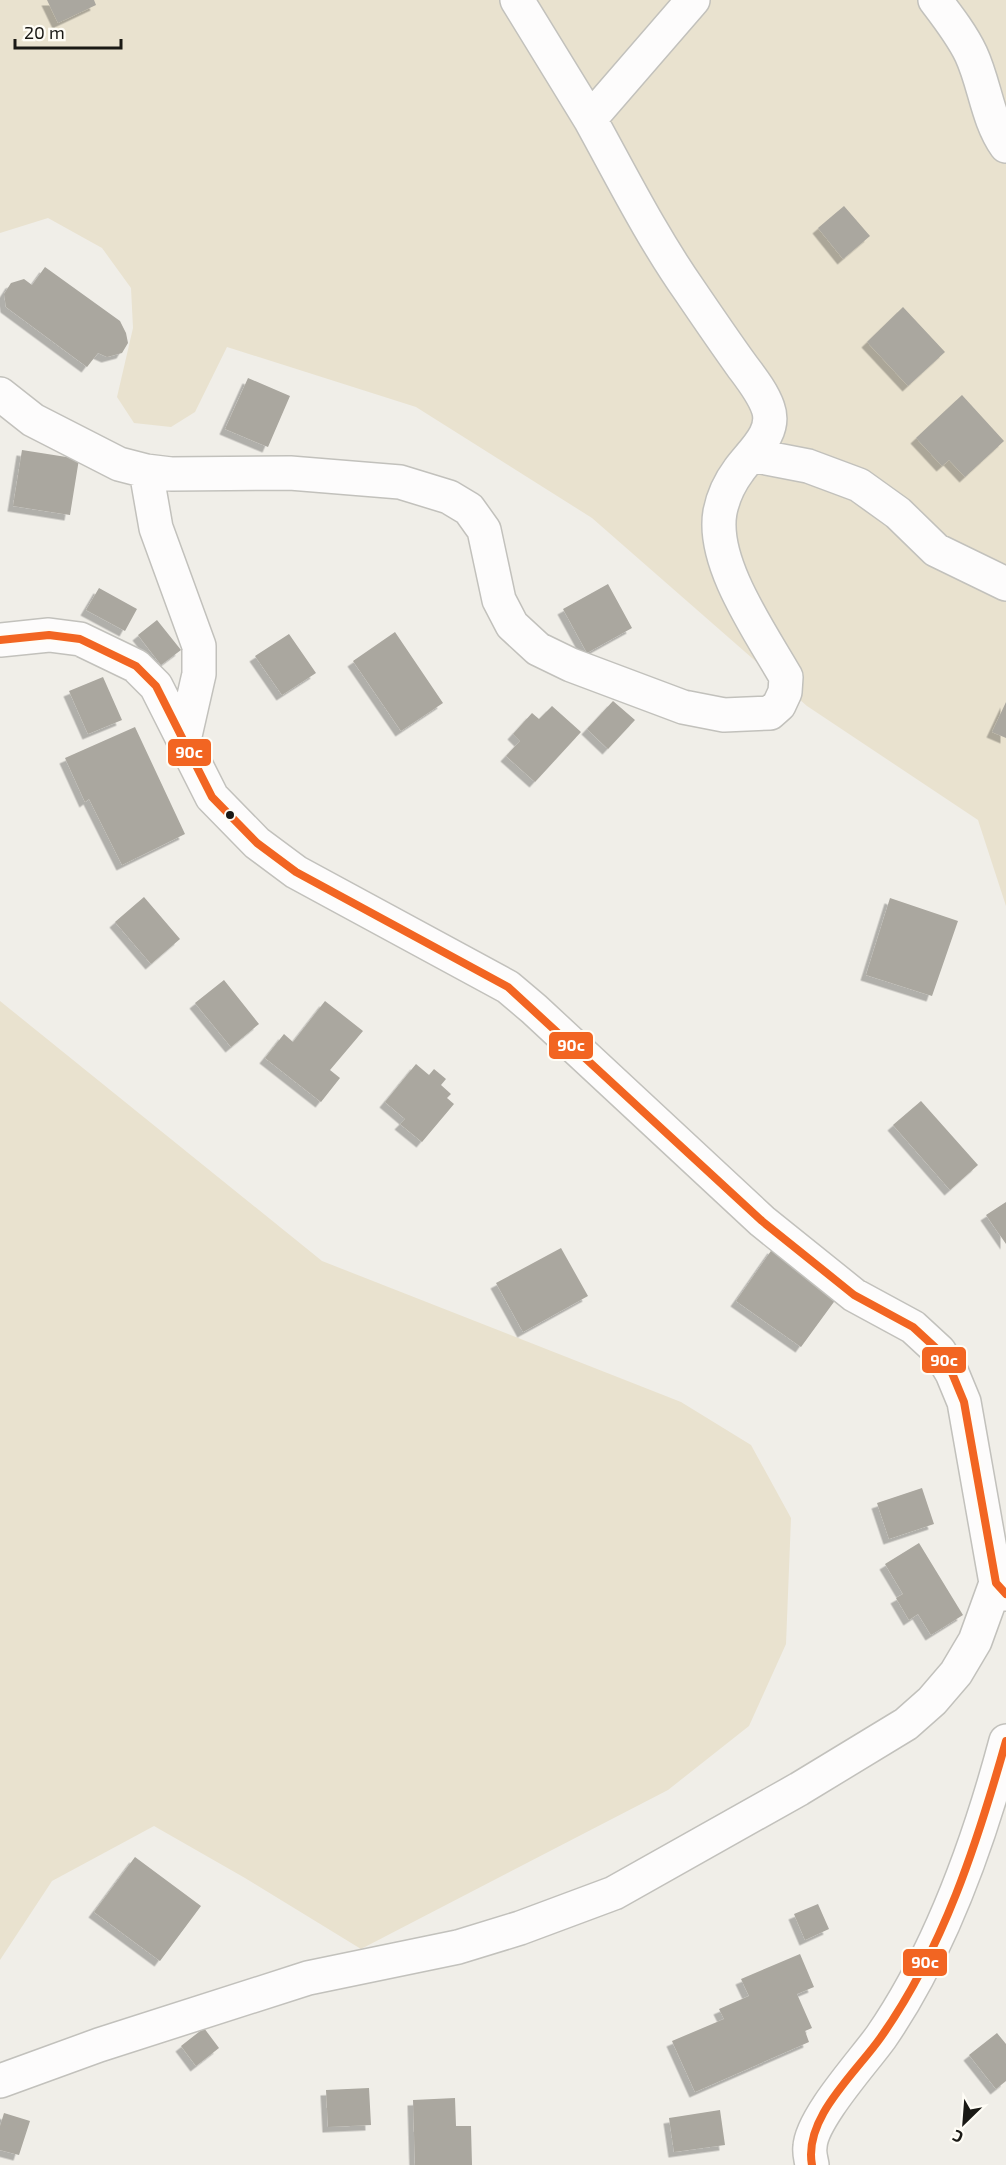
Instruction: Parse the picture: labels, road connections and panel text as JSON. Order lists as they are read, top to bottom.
{
  "lines": ["transit line 90с"],
  "scale_bar": "20 m",
  "north": "bottom left"
}
